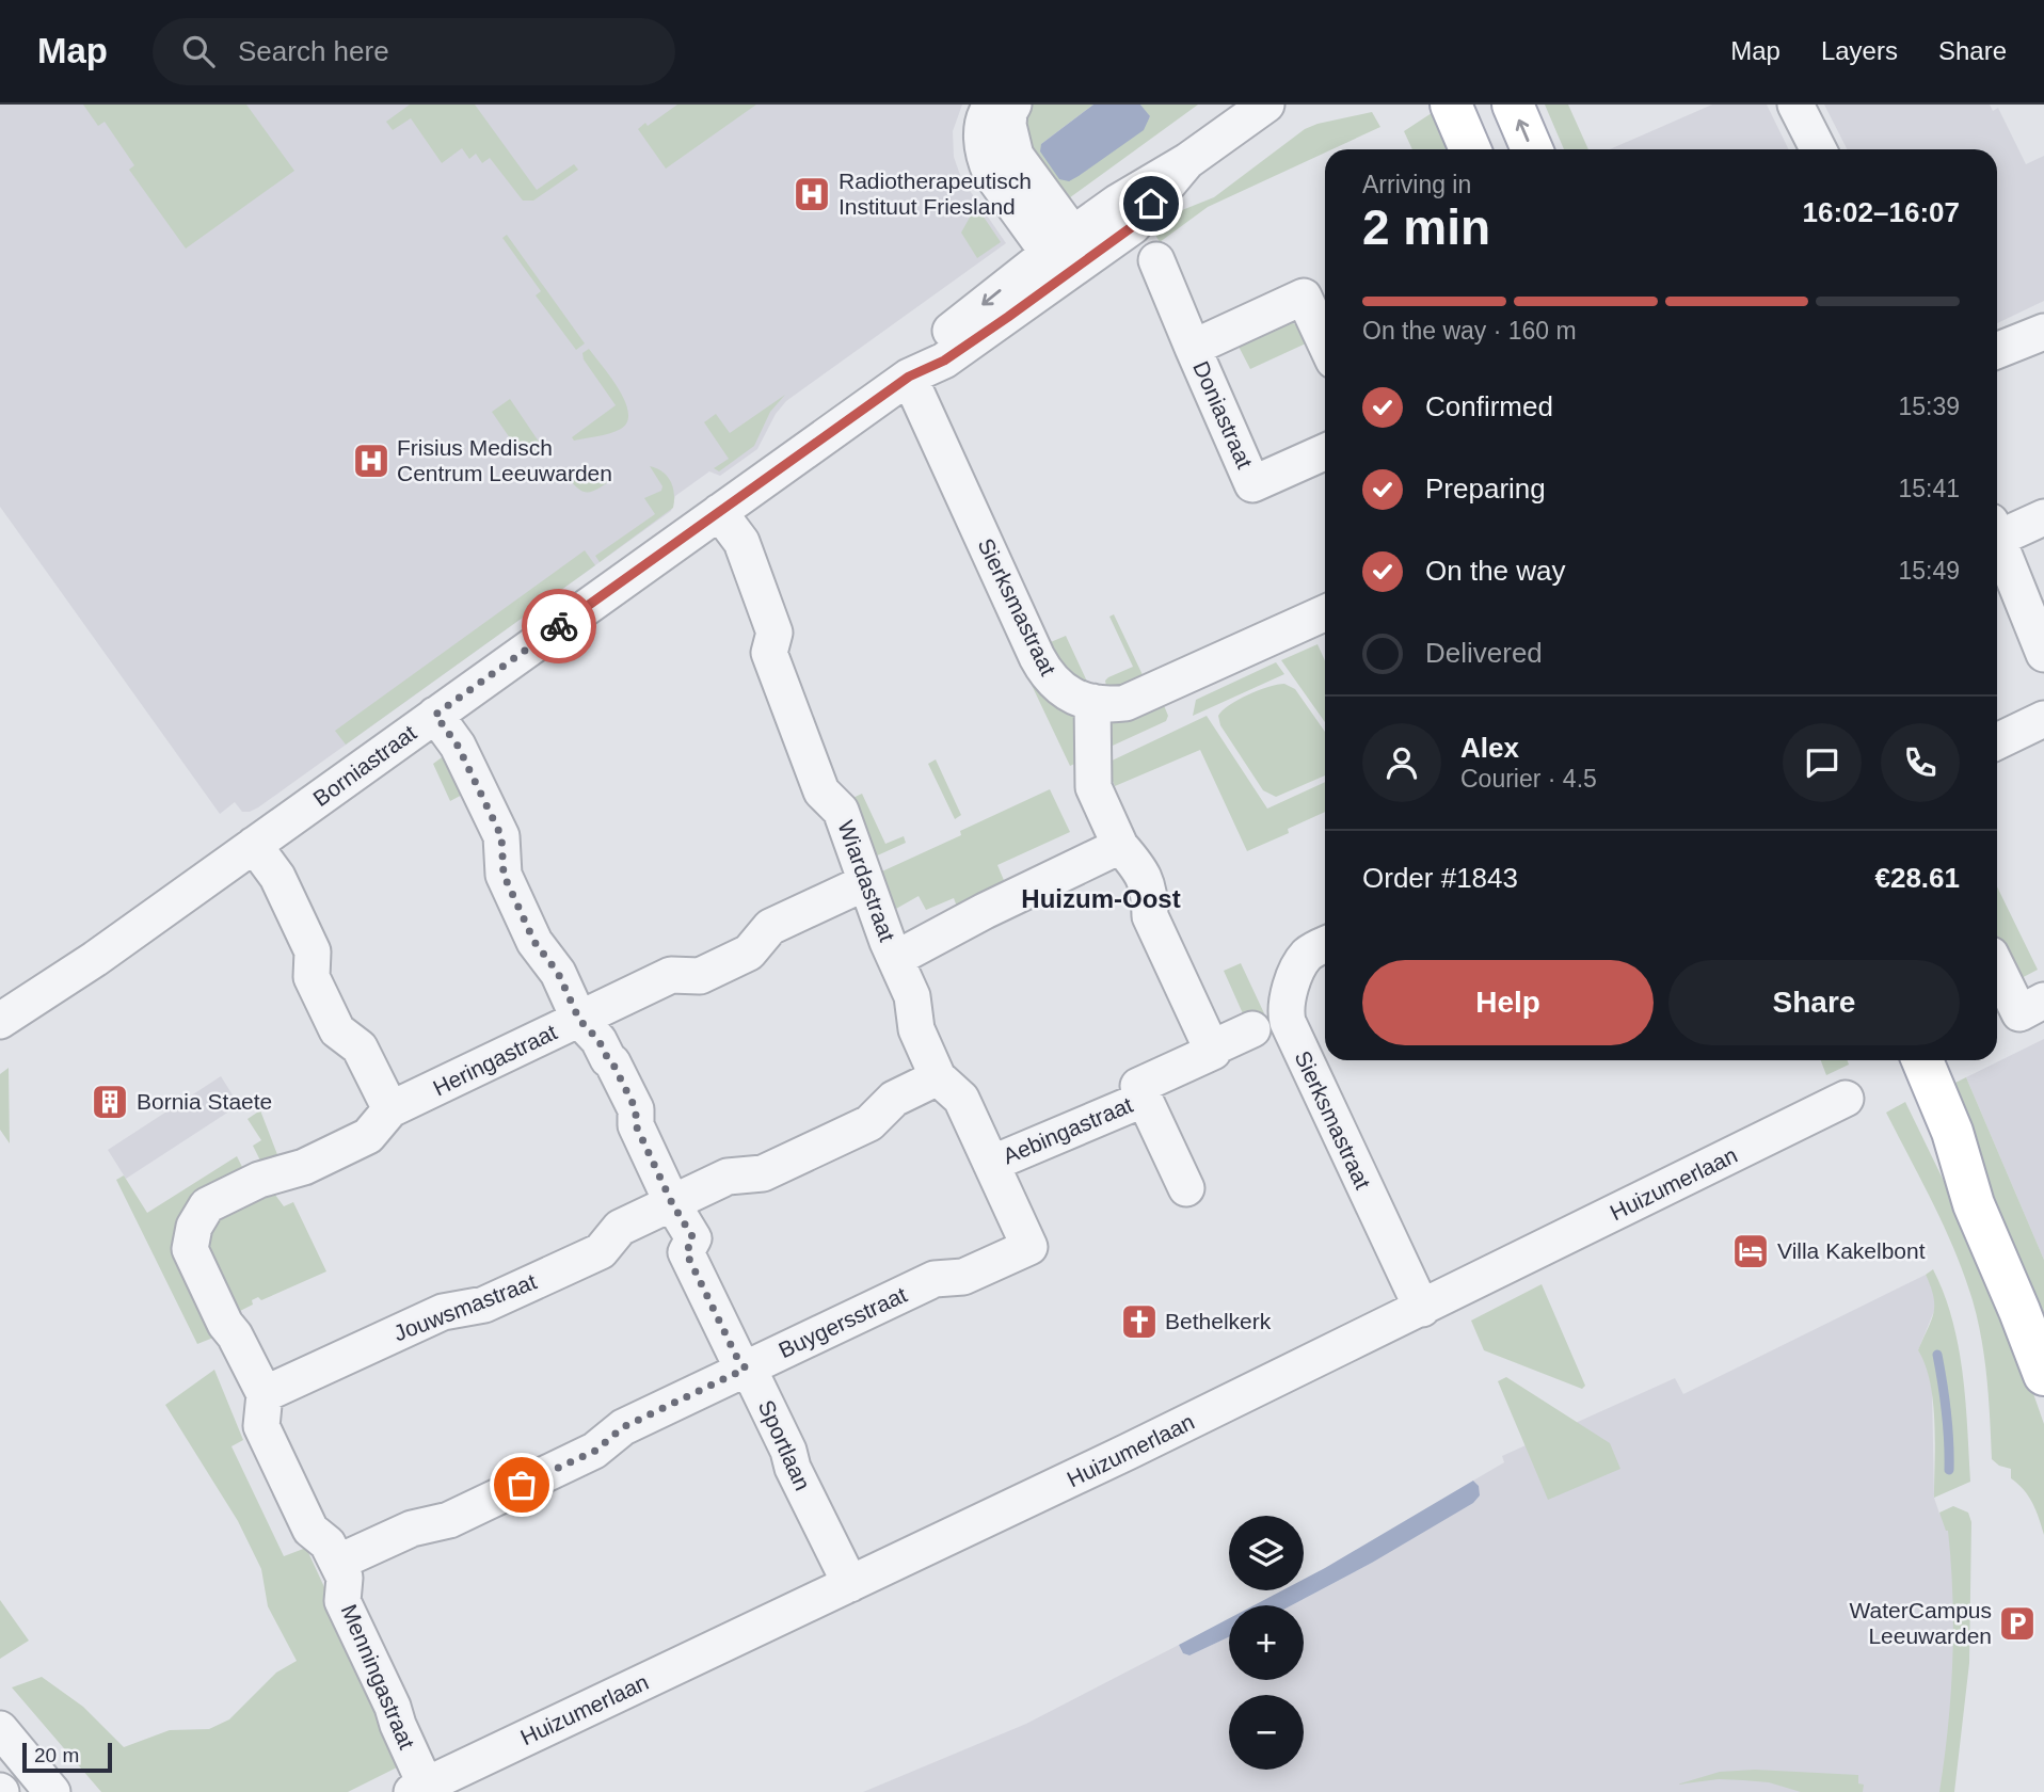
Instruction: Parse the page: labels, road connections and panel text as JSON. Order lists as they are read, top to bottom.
{
  "streets": {
    "street": [
      "Doniastraat",
      "Sierksmastraat",
      "Borniastraat",
      "Wiardastraat",
      "Heringastraat",
      "Aebingastraat",
      "Huizumerlaan",
      "Jouwsmastraat",
      "Buygersstraat",
      "Sportlaan",
      "Menningastraat"
    ]
  },
  "crossings": [
    ["Sierksmastraat", "Borniastraat"],
    ["Sierksmastraat", "Huizumerlaan"],
    ["Borniastraat", "Wiardastraat"],
    ["Borniastraat", "Sportlaan"],
    ["Wiardastraat", "Heringastraat"],
    ["Wiardastraat", "Aebingastraat"],
    ["Wiardastraat", "Jouwsmastraat"],
    ["Wiardastraat", "Buygersstraat"],
    ["Heringastraat", "Sportlaan"],
    ["Heringastraat", "Menningastraat"],
    ["Huizumerlaan", "Sportlaan"],
    ["Huizumerlaan", "Menningastraat"],
    ["Jouwsmastraat", "Sportlaan"],
    ["Jouwsmastraat", "Menningastraat"],
    ["Buygersstraat", "Sportlaan"],
    ["Buygersstraat", "Menningastraat"]
  ],
  "districts": ["Huizum-Oost"],
  "places": {
    "hospital": ["Radiotherapeutisch Instituut Friesland", "Frisius Medisch Centrum Leeuwarden"],
    "building": ["Bornia Staete"],
    "hotel": ["Villa Kakelbont"],
    "church": ["Bethelkerk"],
    "parking": ["WaterCampus Leeuwarden"]
  },
  "scale_bar": "20 m",
  "page": {
    "header": "Map",
    "search": "Search here",
    "nav": ["Map", "Layers", "Share"],
    "heading": ["2 min", "Arriving in", "16:02–16:07"],
    "panel": [
      "Alex",
      "Courier · 4.5",
      "Order #1843",
      "€28.61"
    ],
    "bar": "On the way · 160 m",
    "list": [
      ["Confirmed", "15:39"],
      ["Preparing", "15:41"],
      ["On the way", "15:49"],
      "Delivered"
    ],
    "buttons": ["Help", "Share"],
    "map_buttons": ["+", "−"],
    "scale": "20 m"
  }
}
